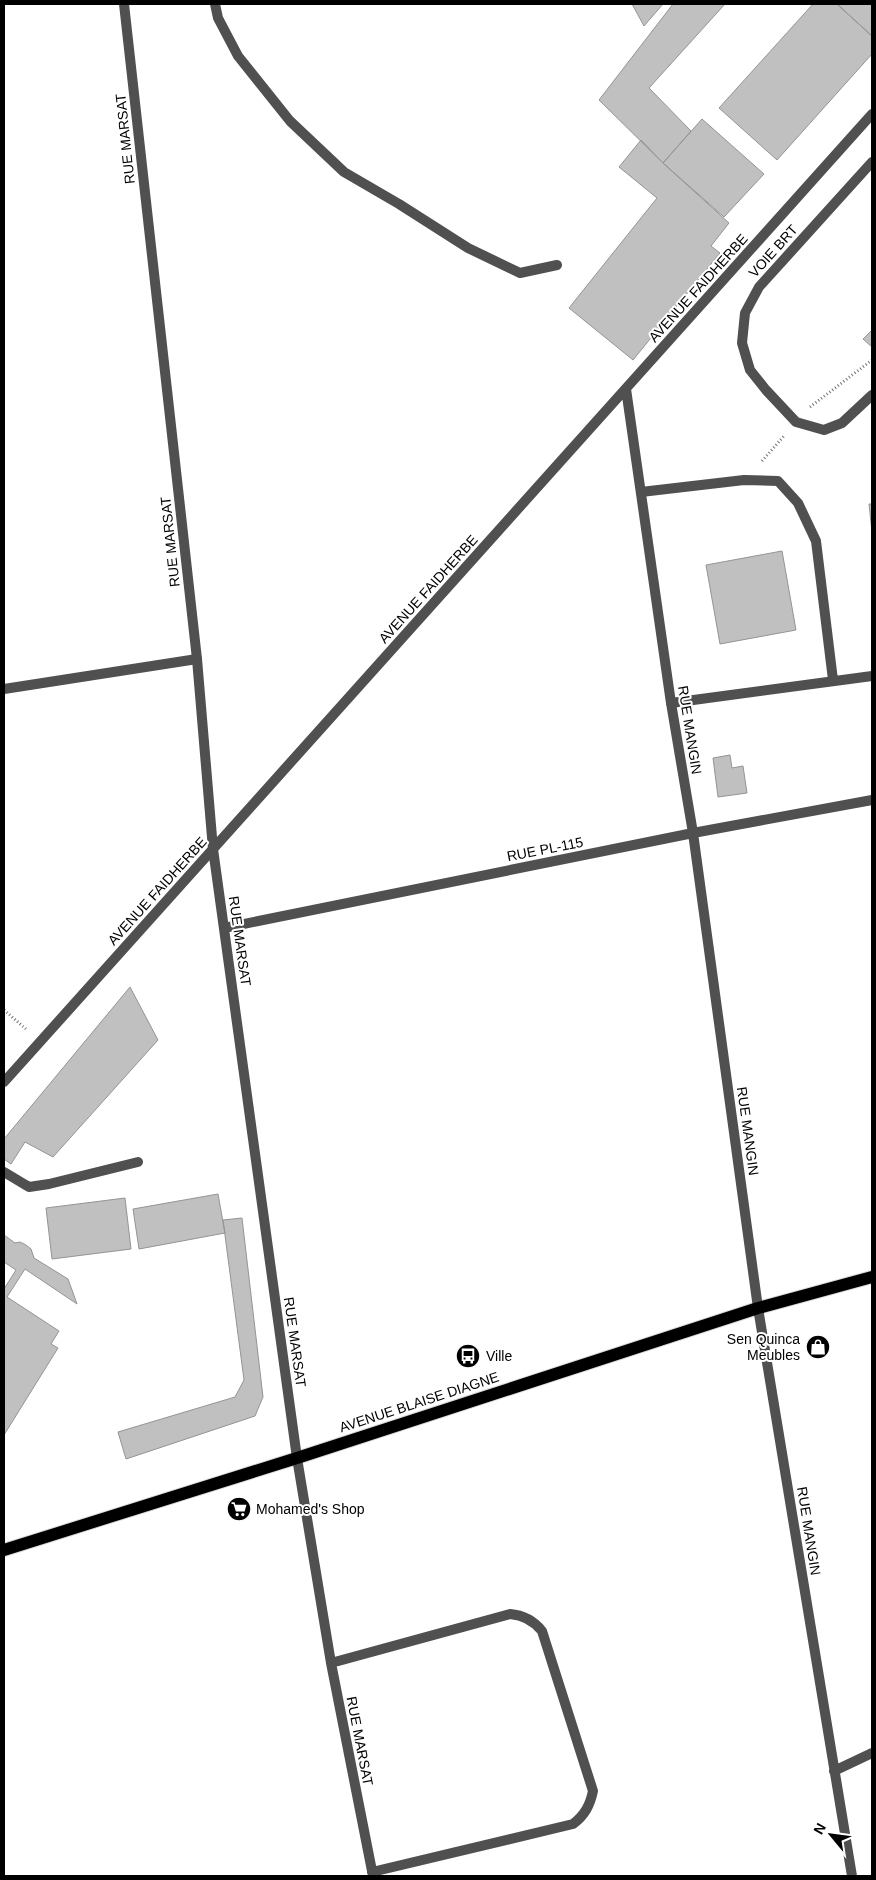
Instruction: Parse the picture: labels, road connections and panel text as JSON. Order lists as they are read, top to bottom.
{
  "streets": {
    "main road": ["AVENUE BLAISE DIAGNE"],
    "street": [
      "RUE MARSAT",
      "VOIE BRT",
      "AVENUE FAIDHERBE",
      "RUE MANGIN",
      "RUE PL-115"
    ]
  },
  "crossings": [
    ["RUE MARSAT", "AVENUE FAIDHERBE"],
    ["RUE MARSAT", "RUE PL-115"],
    ["RUE MARSAT", "AVENUE BLAISE DIAGNE"],
    ["AVENUE FAIDHERBE", "RUE MANGIN"],
    ["RUE MANGIN", "RUE PL-115"],
    ["RUE MANGIN", "AVENUE BLAISE DIAGNE"]
  ],
  "places": {
    "shop": ["Sen Quinca Meubles"],
    "bus stop": ["Ville"],
    "supermarket": ["Mohamed's Shop"]
  },
  "north": "top left"
}
